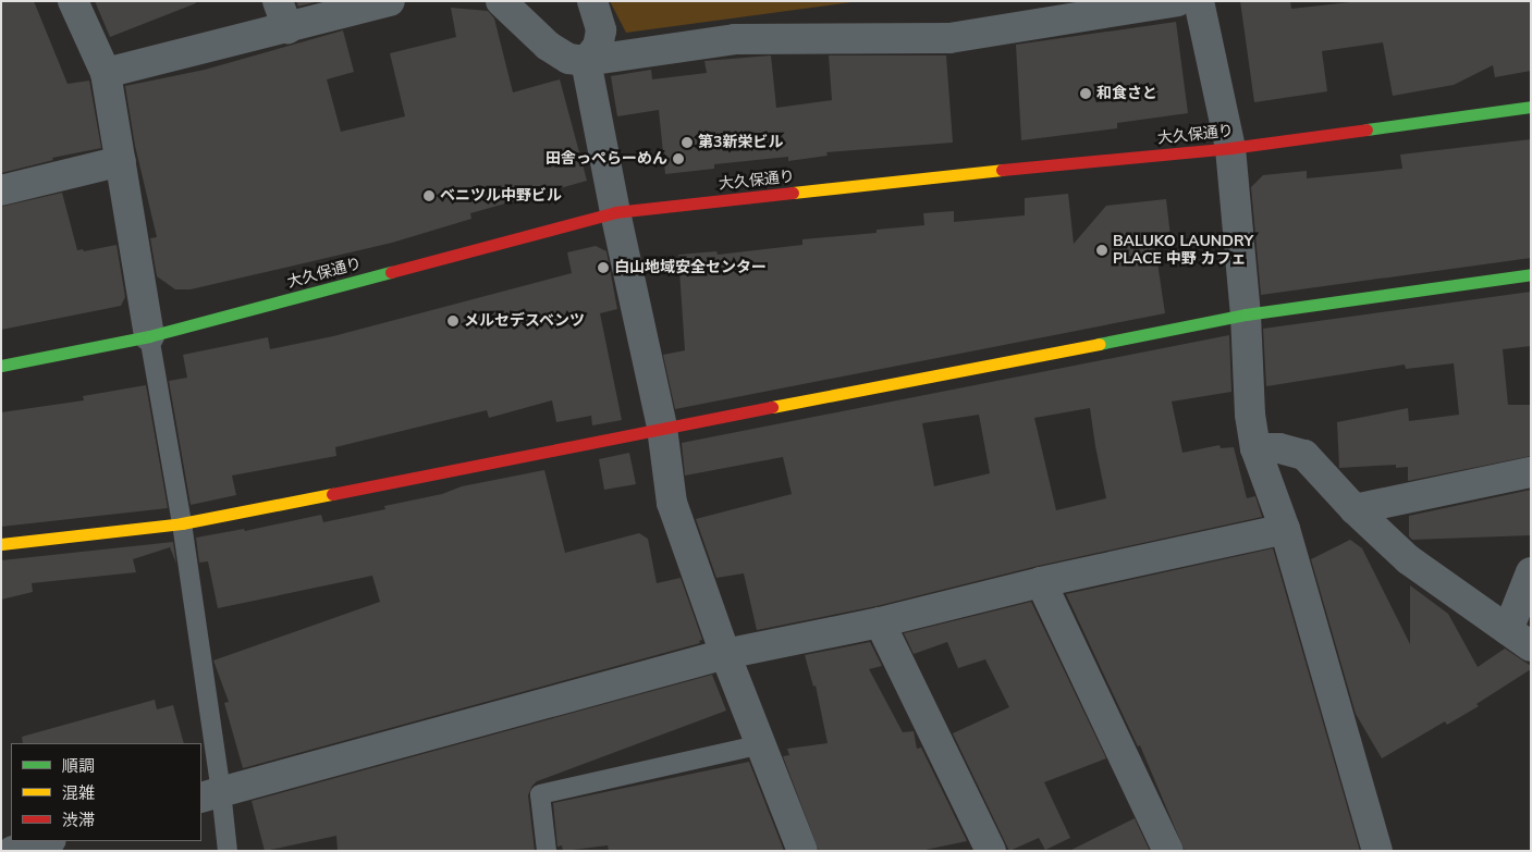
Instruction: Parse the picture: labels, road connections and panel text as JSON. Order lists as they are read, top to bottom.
{
  "streets": {
    "main road": ["大久保通り"]
  },
  "places": [
    "和食さと",
    "第3新栄ビル",
    "田舎っぺらーめん",
    "ベニツル中野ビル",
    "BALUKO LAUNDRY PLACE 中野 カフェ",
    "白山地域安全センター",
    "メルセデスベンツ"
  ],
  "legend": ["順調", "混雑", "渋滞"]
}
